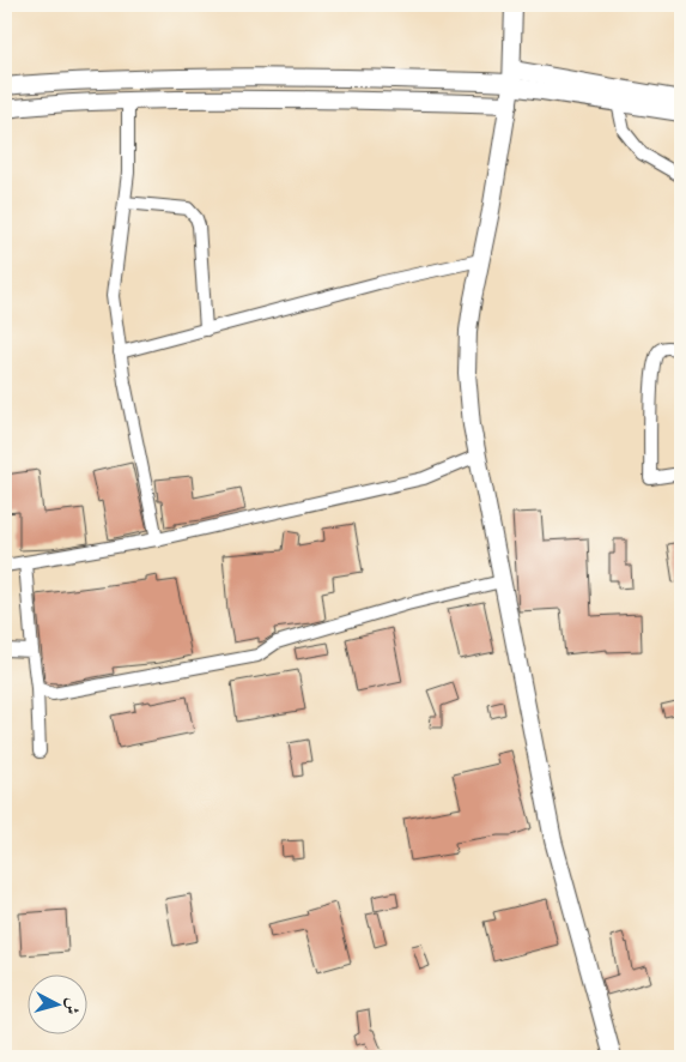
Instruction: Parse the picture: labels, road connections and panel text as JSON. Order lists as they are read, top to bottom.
{
  "north": "right"
}
